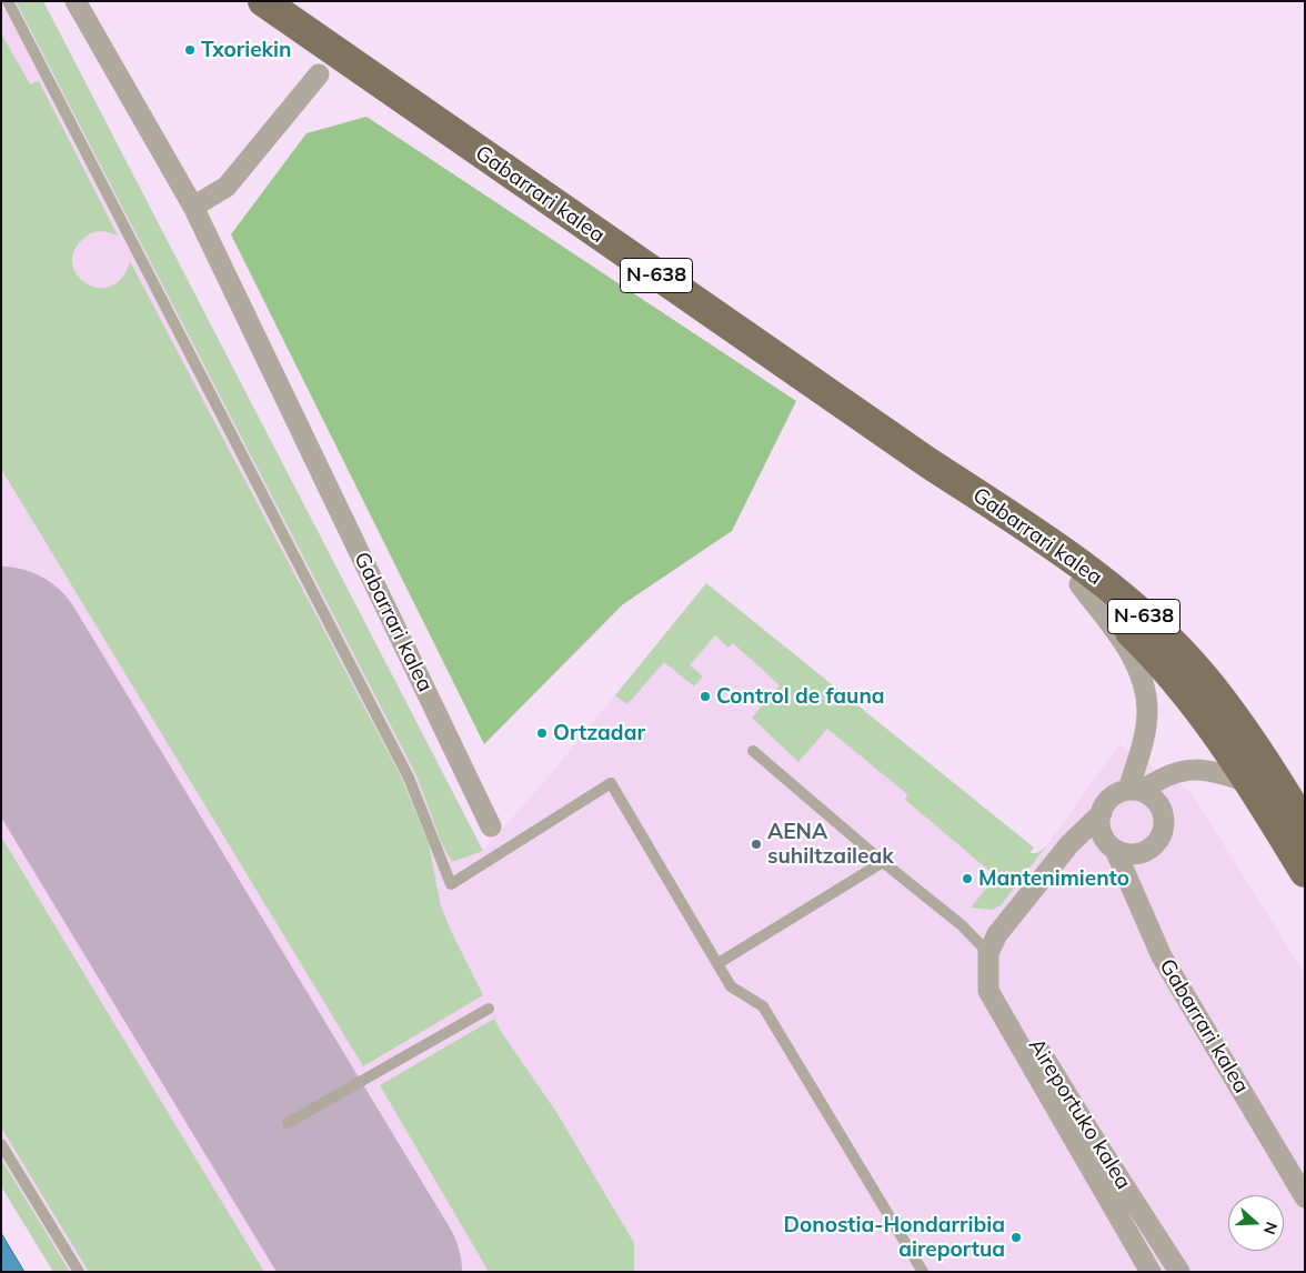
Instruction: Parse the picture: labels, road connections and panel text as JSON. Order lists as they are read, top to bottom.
{
  "streets": {
    "main road": ["Gabarrari kalea", "N-638"],
    "street": ["Aireportuko kalea"]
  },
  "crossings": [
    ["Gabarrari kalea", "Aireportuko kalea"]
  ],
  "places": [
    "Txoriekin",
    "Control de fauna",
    "Ortzadar",
    "AENA suhiltzaileak",
    "Mantenimiento",
    "Donostia-Hondarribia aireportua"
  ],
  "north": "right"
}
